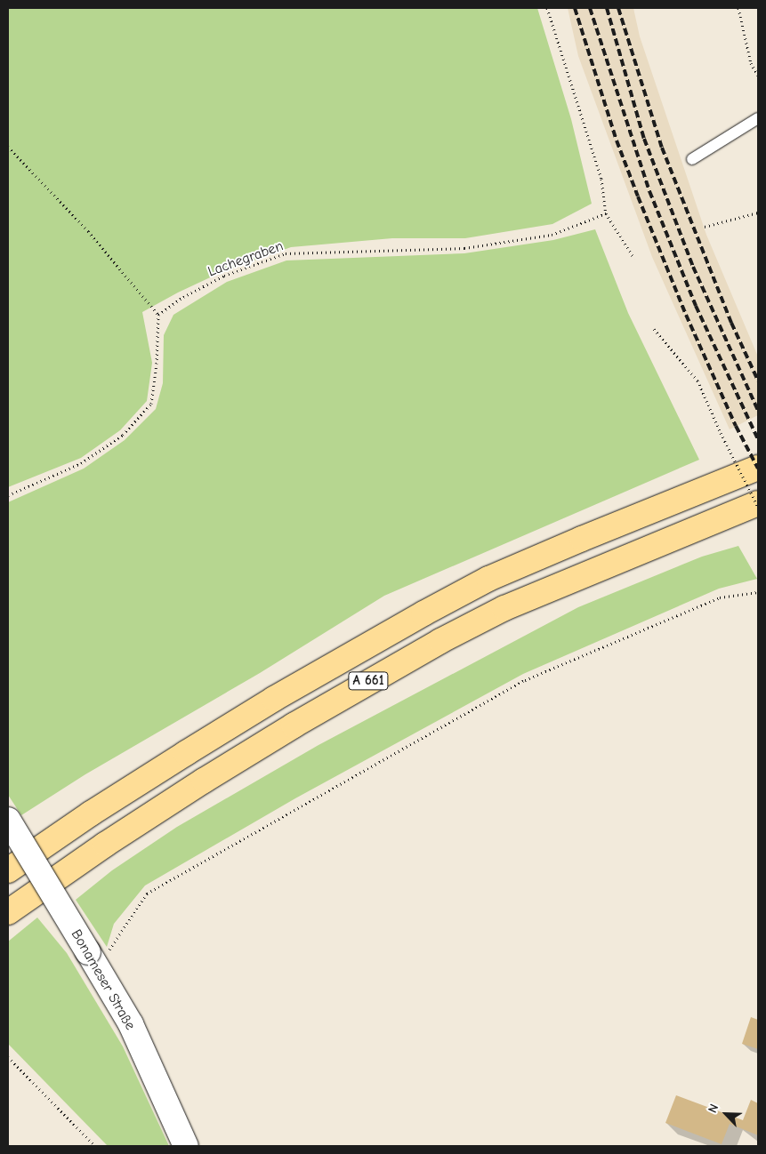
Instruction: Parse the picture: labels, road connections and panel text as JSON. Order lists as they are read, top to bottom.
{
  "streets": {
    "highway": ["A 661"],
    "street": ["Bonameser Straße"],
    "path": ["Lachegraben"]
  },
  "north": "top left"
}
